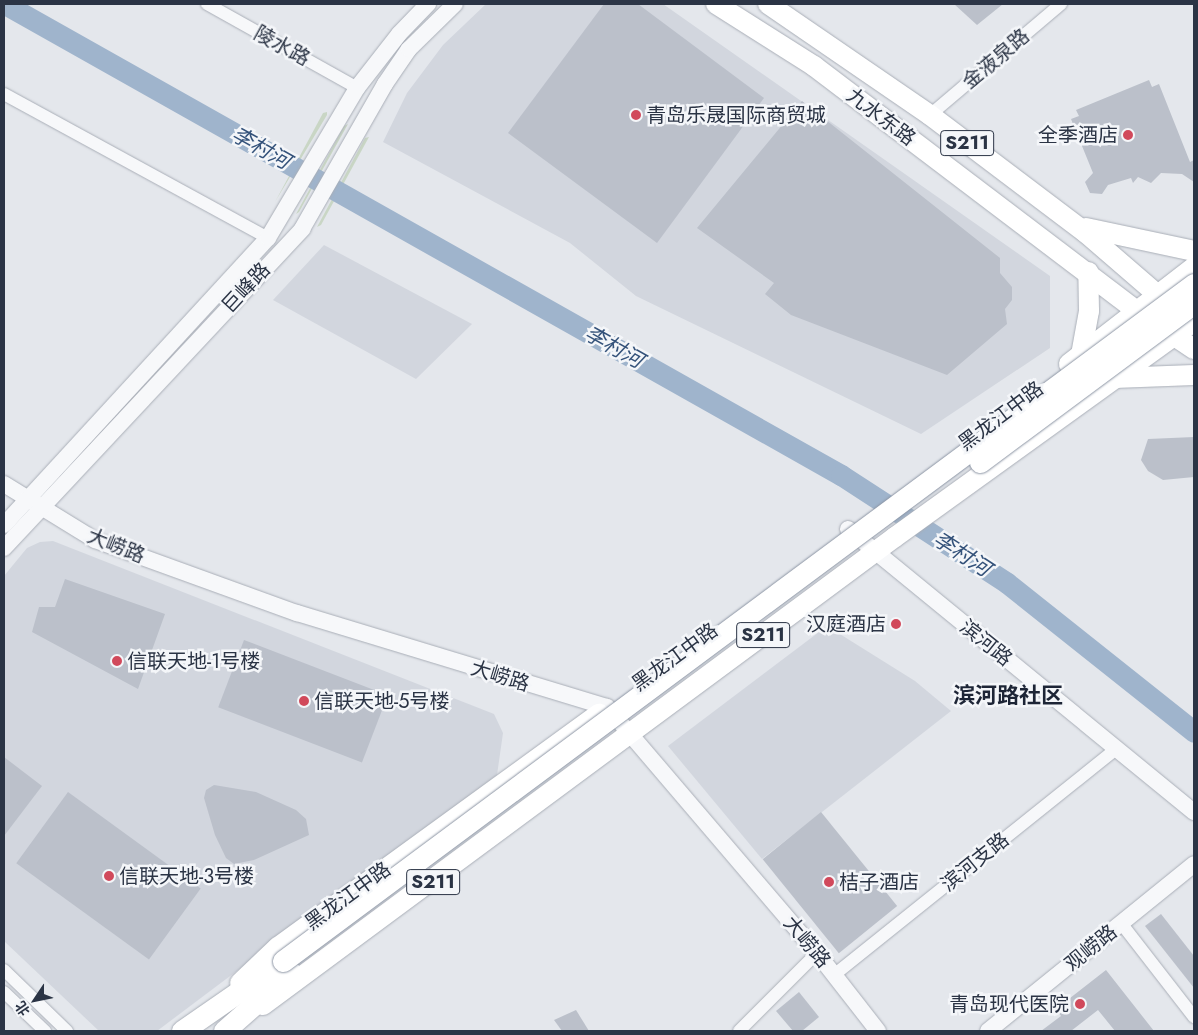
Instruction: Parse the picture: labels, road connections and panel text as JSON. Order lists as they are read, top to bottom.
{
  "streets": {
    "highway": ["S211", "黑龙江中路"],
    "main road": ["九水东路"],
    "street": [
      "陵水路",
      "金液泉路",
      "巨峰路",
      "大崂路",
      "滨河路",
      "滨河支路",
      "观崂路"
    ]
  },
  "crossings": [
    ["陵水路", "巨峰路"],
    ["金液泉路", "九水东路"],
    ["九水东路", "S211"],
    ["九水东路", "黑龙江中路"],
    ["S211", "黑龙江中路"],
    ["巨峰路", "大崂路"],
    ["黑龙江中路", "大崂路"],
    ["黑龙江中路", "滨河路"],
    ["大崂路", "滨河支路"],
    ["滨河路", "滨河支路"]
  ],
  "districts": ["滨河路社区"],
  "water": ["李村河"],
  "places": [
    "青岛乐晟国际商贸城",
    "全季酒店",
    "汉庭酒店",
    "信联天地-1号楼",
    "信联天地-5号楼",
    "信联天地-3号楼",
    "桔子酒店",
    "青岛现代医院"
  ],
  "north": "bottom left"
}
